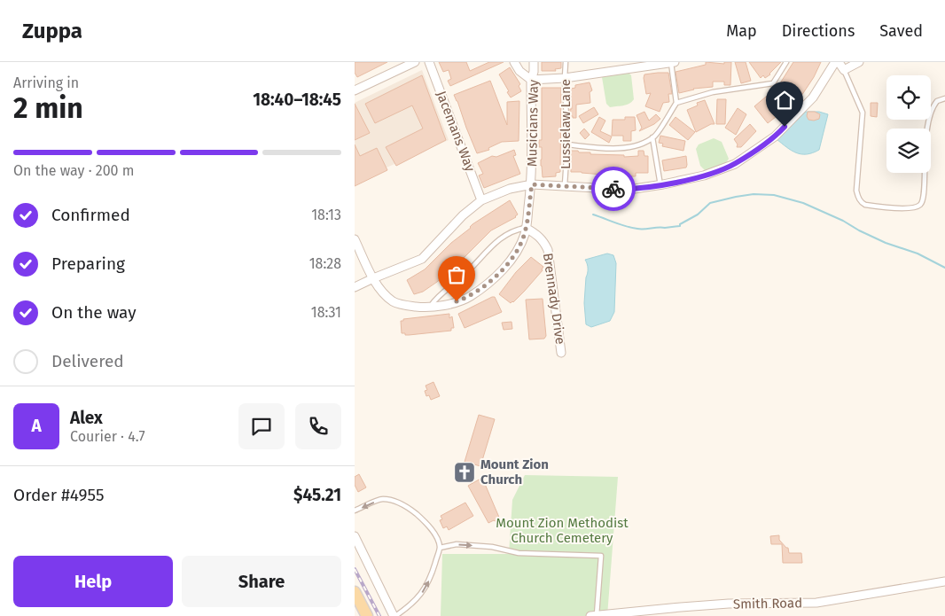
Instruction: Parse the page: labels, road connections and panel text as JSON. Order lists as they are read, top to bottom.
{
  "streets": {
    "street": [
      "Musicians Way",
      "Jacemans Way",
      "Brennady Drive",
      "Smith Road"
    ],
    "lane": ["Lussielaw Lane"]
  },
  "crossings": [
    ["Musicians Way", "Brennady Drive"]
  ],
  "parks": ["Mount Zion Methodist Church Cemetery"],
  "places": {
    "church": ["Mount Zion Church"]
  },
  "page": {
    "header": "Zuppa",
    "nav": ["Map", "Directions", "Saved"],
    "heading": ["2 min", "Arriving in", "18:40–18:45"],
    "panel": [
      "Alex",
      "Courier · 4.7",
      "Order #4955",
      "$45.21"
    ],
    "bar": "On the way · 200 m",
    "list": [
      ["Confirmed", "18:13"],
      ["Preparing", "18:28"],
      ["On the way", "18:31"],
      "Delivered"
    ],
    "round": "A",
    "buttons": ["Help", "Share"]
  }
}
